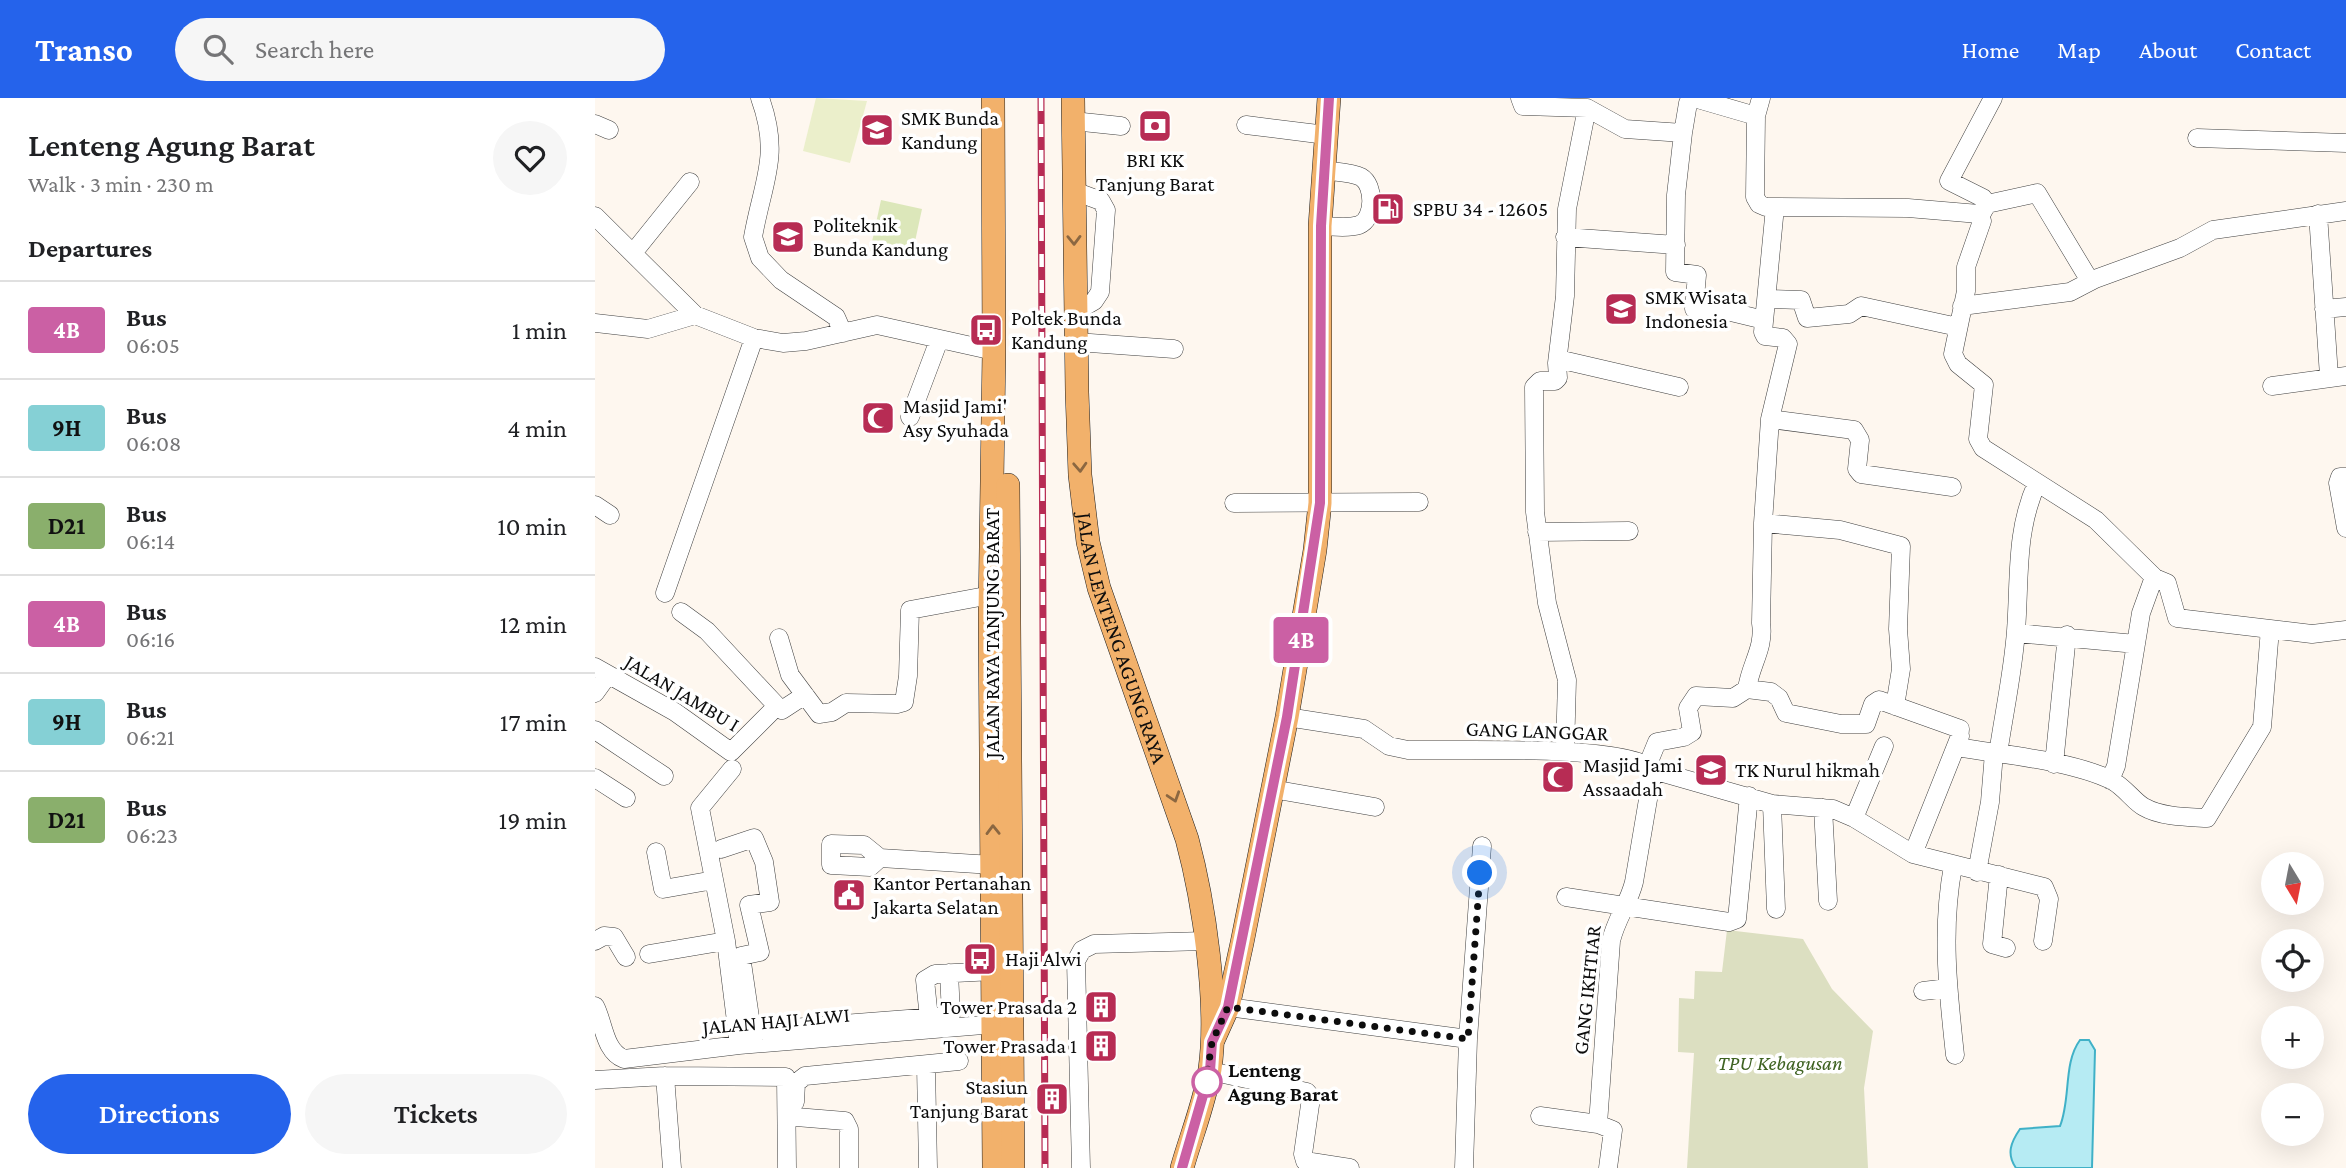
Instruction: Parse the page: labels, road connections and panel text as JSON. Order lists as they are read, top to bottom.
{
  "streets": {
    "main road": ["JALAN RAYA TANJUNG BARAT", "JALAN LENTENG AGUNG RAYA"],
    "street": [
      "JALAN JAMBU I",
      "GANG LANGGAR",
      "GANG IKHTIAR",
      "JALAN HAJI ALWI"
    ]
  },
  "crossings": [
    ["JALAN RAYA TANJUNG BARAT", "JALAN HAJI ALWI"],
    ["GANG LANGGAR", "GANG IKHTIAR"]
  ],
  "parks": ["TPU Kebagusan"],
  "places": {
    "bank": ["BRI KK Tanjung Barat"],
    "school or university": [
      "SMK Bunda Kandung",
      "Politeknik Bunda Kandung",
      "SMK Wisata Indonesia",
      "TK Nurul hikmah"
    ],
    "fuel station": ["SPBU 34 - 12605"],
    "bus stop": ["Poltek Bunda Kandung", "Haji Alwi"],
    "mosque": ["Masjid Jami' Asy Syuhada", "Masjid Jami Assaadah"],
    "public building": ["Kantor Pertanahan Jakarta Selatan"],
    "building": ["Tower Prasada 2", "Tower Prasada 1", "Stasiun Tanjung Barat"],
    "other": ["Lenteng Agung Barat"]
  },
  "lines": ["bus line 4B"],
  "north": "bottom",
  "page": {
    "header": "Transo",
    "search": "Search here",
    "nav": [
      "Home",
      "Map",
      "About",
      "Contact"
    ],
    "heading": [
      ["Lenteng Agung Barat", "Walk · 3 min · 230 m"],
      "Departures"
    ],
    "on_map": "4B",
    "list": [
      {
        "mark": "4B",
        "name": "Bus",
        "note": "06:05",
        "value": "1 min"
      },
      {
        "mark": "9H",
        "name": "Bus",
        "note": "06:08",
        "value": "4 min"
      },
      {
        "mark": "D21",
        "name": "Bus",
        "note": "06:14",
        "value": "10 min"
      },
      {
        "mark": "4B",
        "name": "Bus",
        "note": "06:16",
        "value": "12 min"
      },
      {
        "mark": "9H",
        "name": "Bus",
        "note": "06:21",
        "value": "17 min"
      },
      {
        "mark": "D21",
        "name": "Bus",
        "note": "06:23",
        "value": "19 min"
      }
    ],
    "map_buttons": ["+", "−"],
    "buttons": ["Directions", "Tickets"]
  }
}
